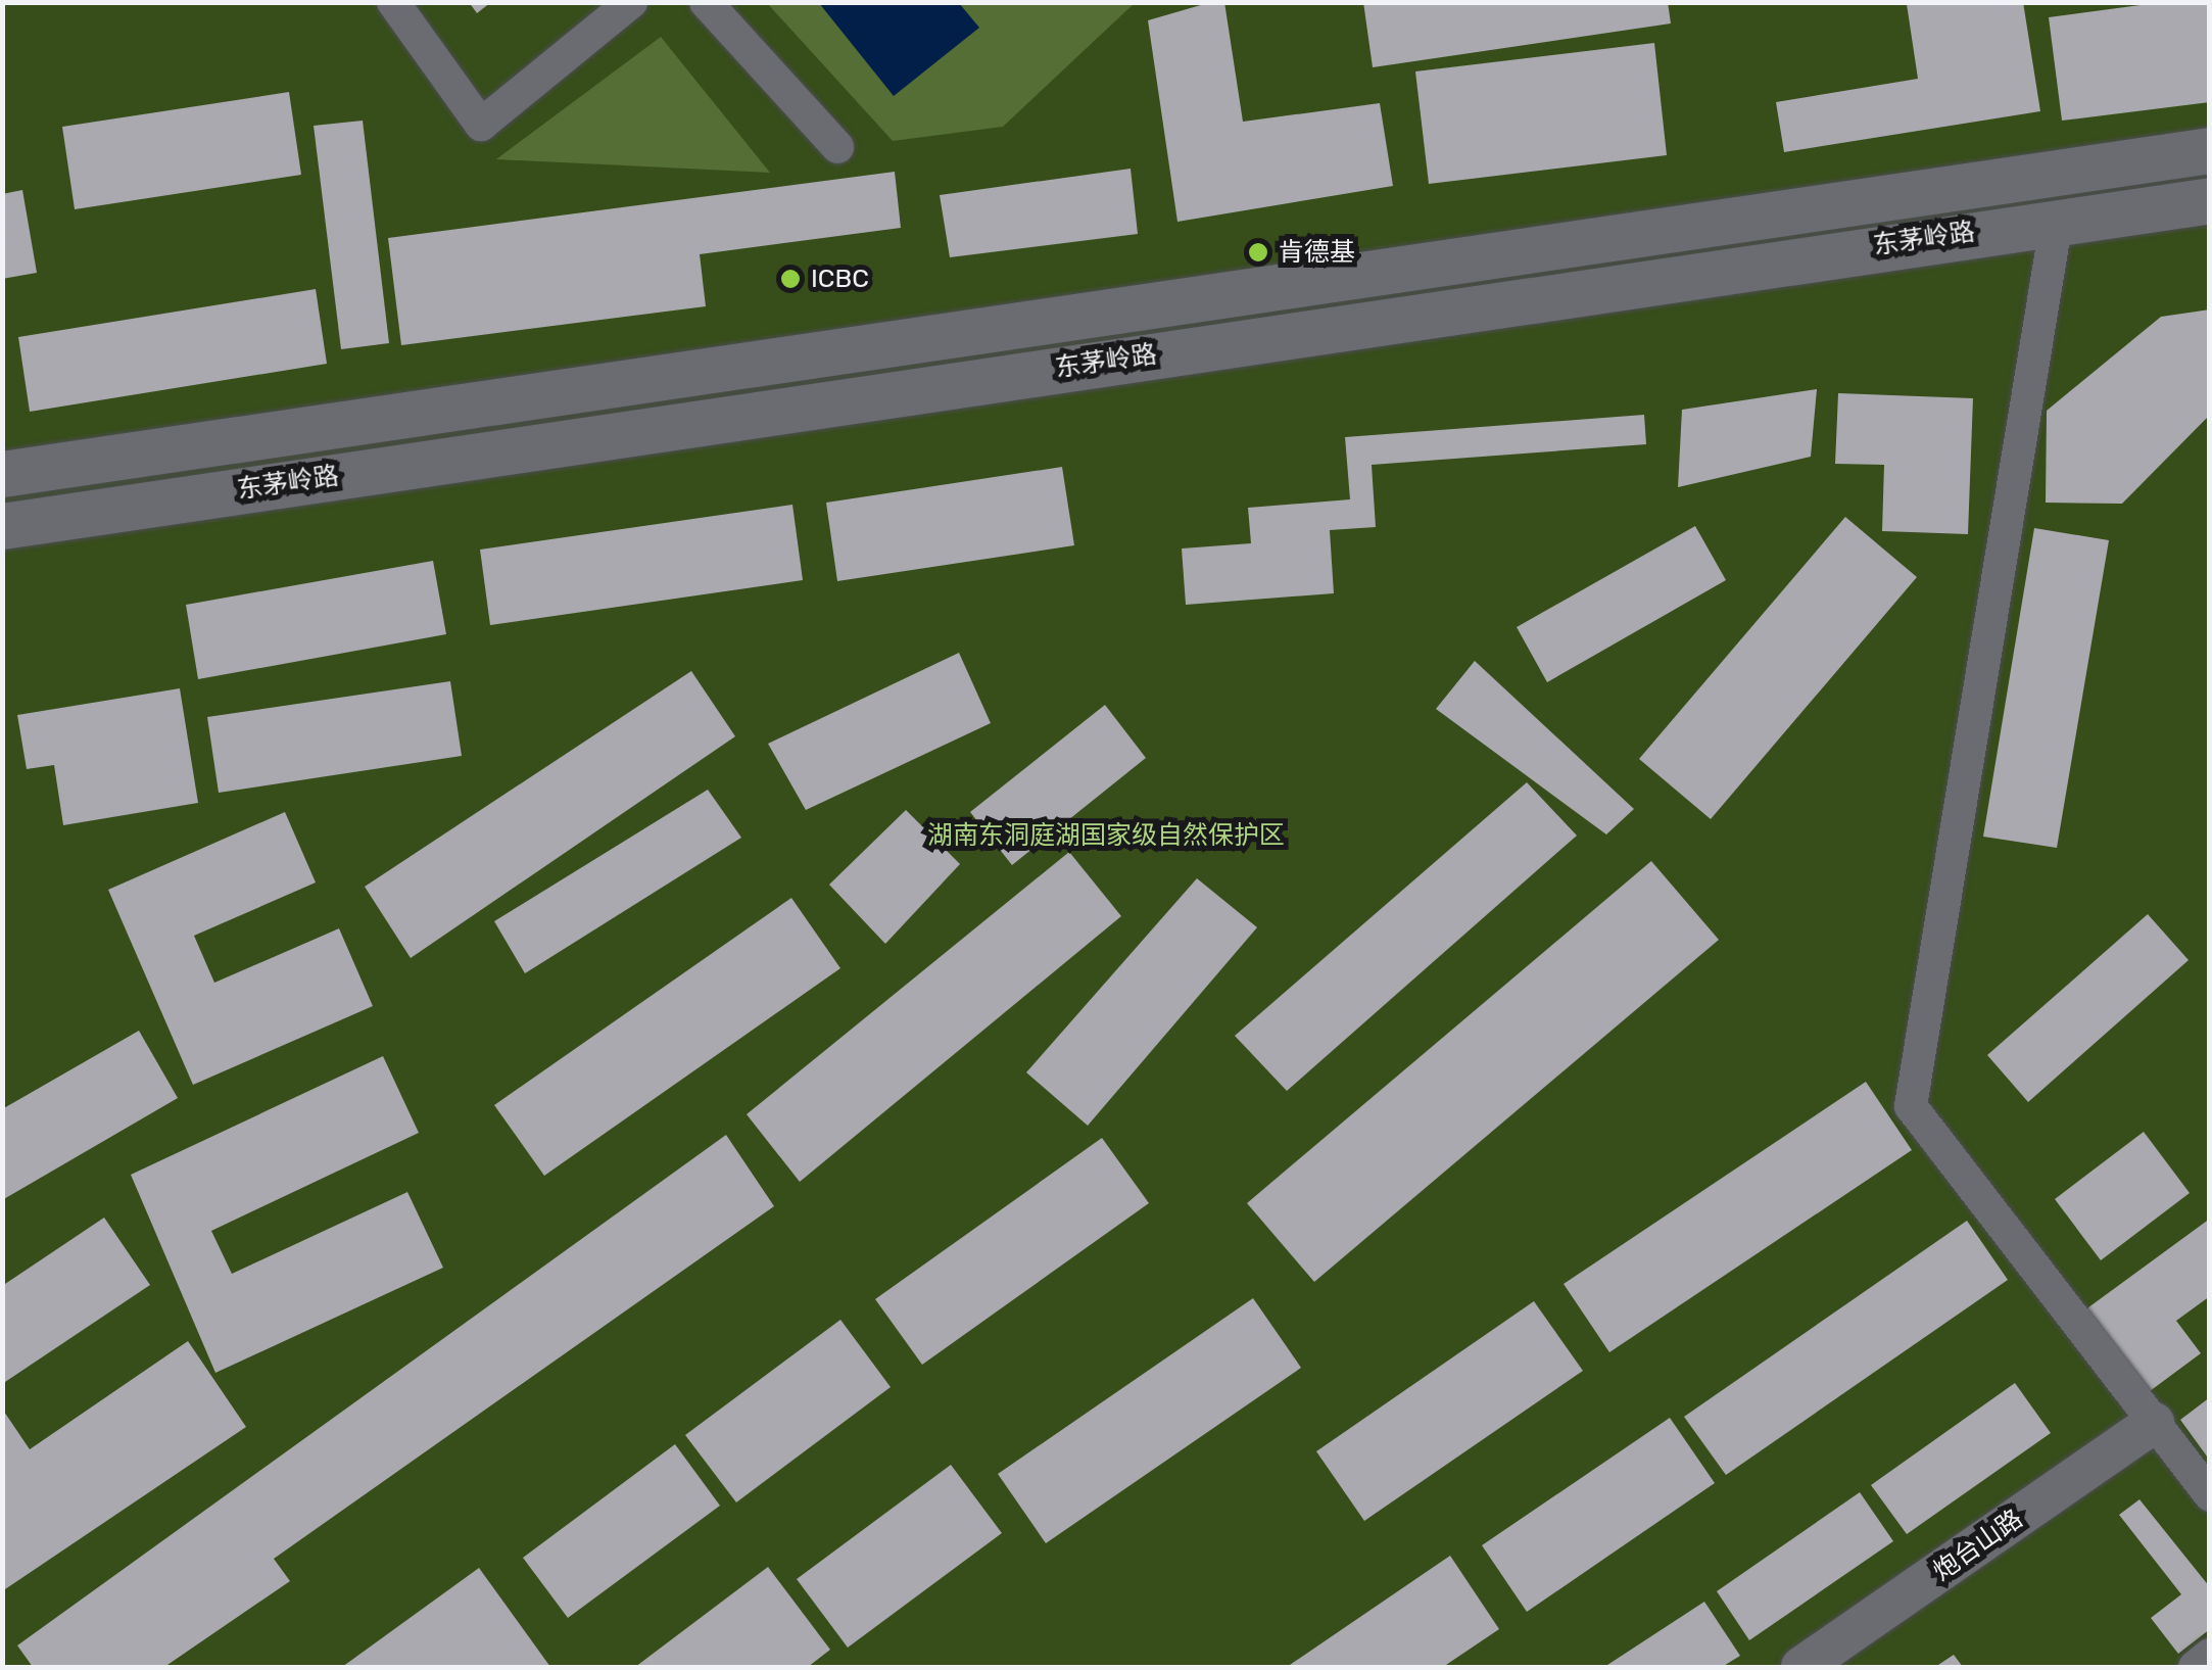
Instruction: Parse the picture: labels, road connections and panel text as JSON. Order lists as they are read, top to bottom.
{
  "streets": {
    "main road": ["东茅岭路"],
    "street": ["炮台山路"]
  },
  "parks": ["湖南东洞庭湖国家级自然保护区"],
  "places": ["肯德基", "ICBC"]
}
